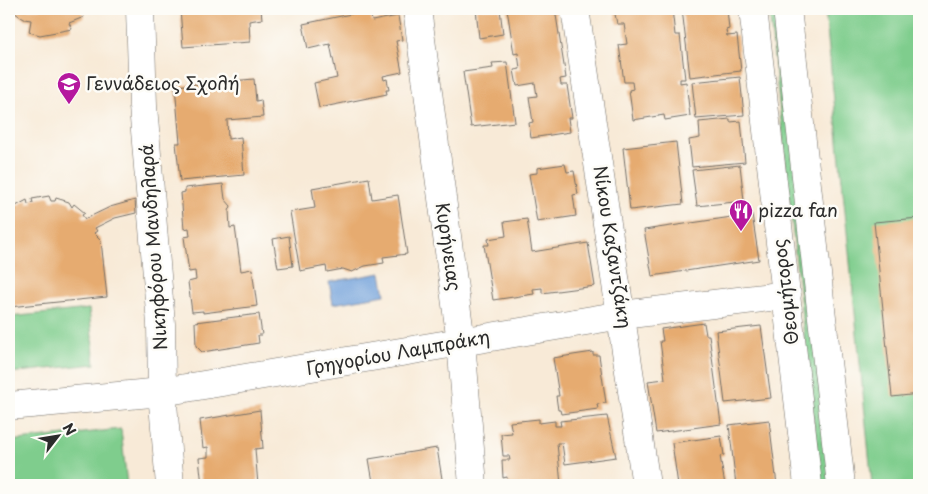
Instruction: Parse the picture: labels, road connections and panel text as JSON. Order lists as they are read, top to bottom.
{
  "streets": {
    "street": [
      "Νικηφόρου Μανδηλαρά",
      "Κυρήνειας",
      "Νίκου Καζαντζάκη",
      "Θεομήτορος",
      "Γρηγορίου Λαμπράκη"
    ]
  },
  "crossings": [
    ["Νικηφόρου Μανδηλαρά", "Γρηγορίου Λαμπράκη"],
    ["Κυρήνειας", "Γρηγορίου Λαμπράκη"],
    ["Νίκου Καζαντζάκη", "Γρηγορίου Λαμπράκη"],
    ["Θεομήτορος", "Γρηγορίου Λαμπράκη"]
  ],
  "places": {
    "school or university": ["Γεννάδειος Σχολή"],
    "restaurant": ["pizza fan"]
  },
  "north": "top right"
}
